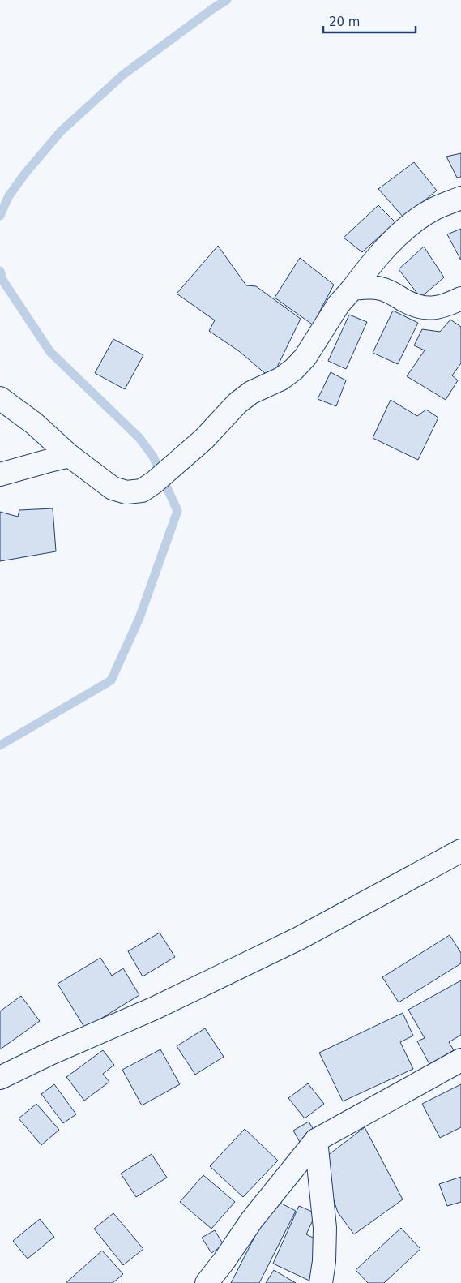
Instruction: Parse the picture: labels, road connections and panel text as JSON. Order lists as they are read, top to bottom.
{
  "scale_bar": "20 m"
}
